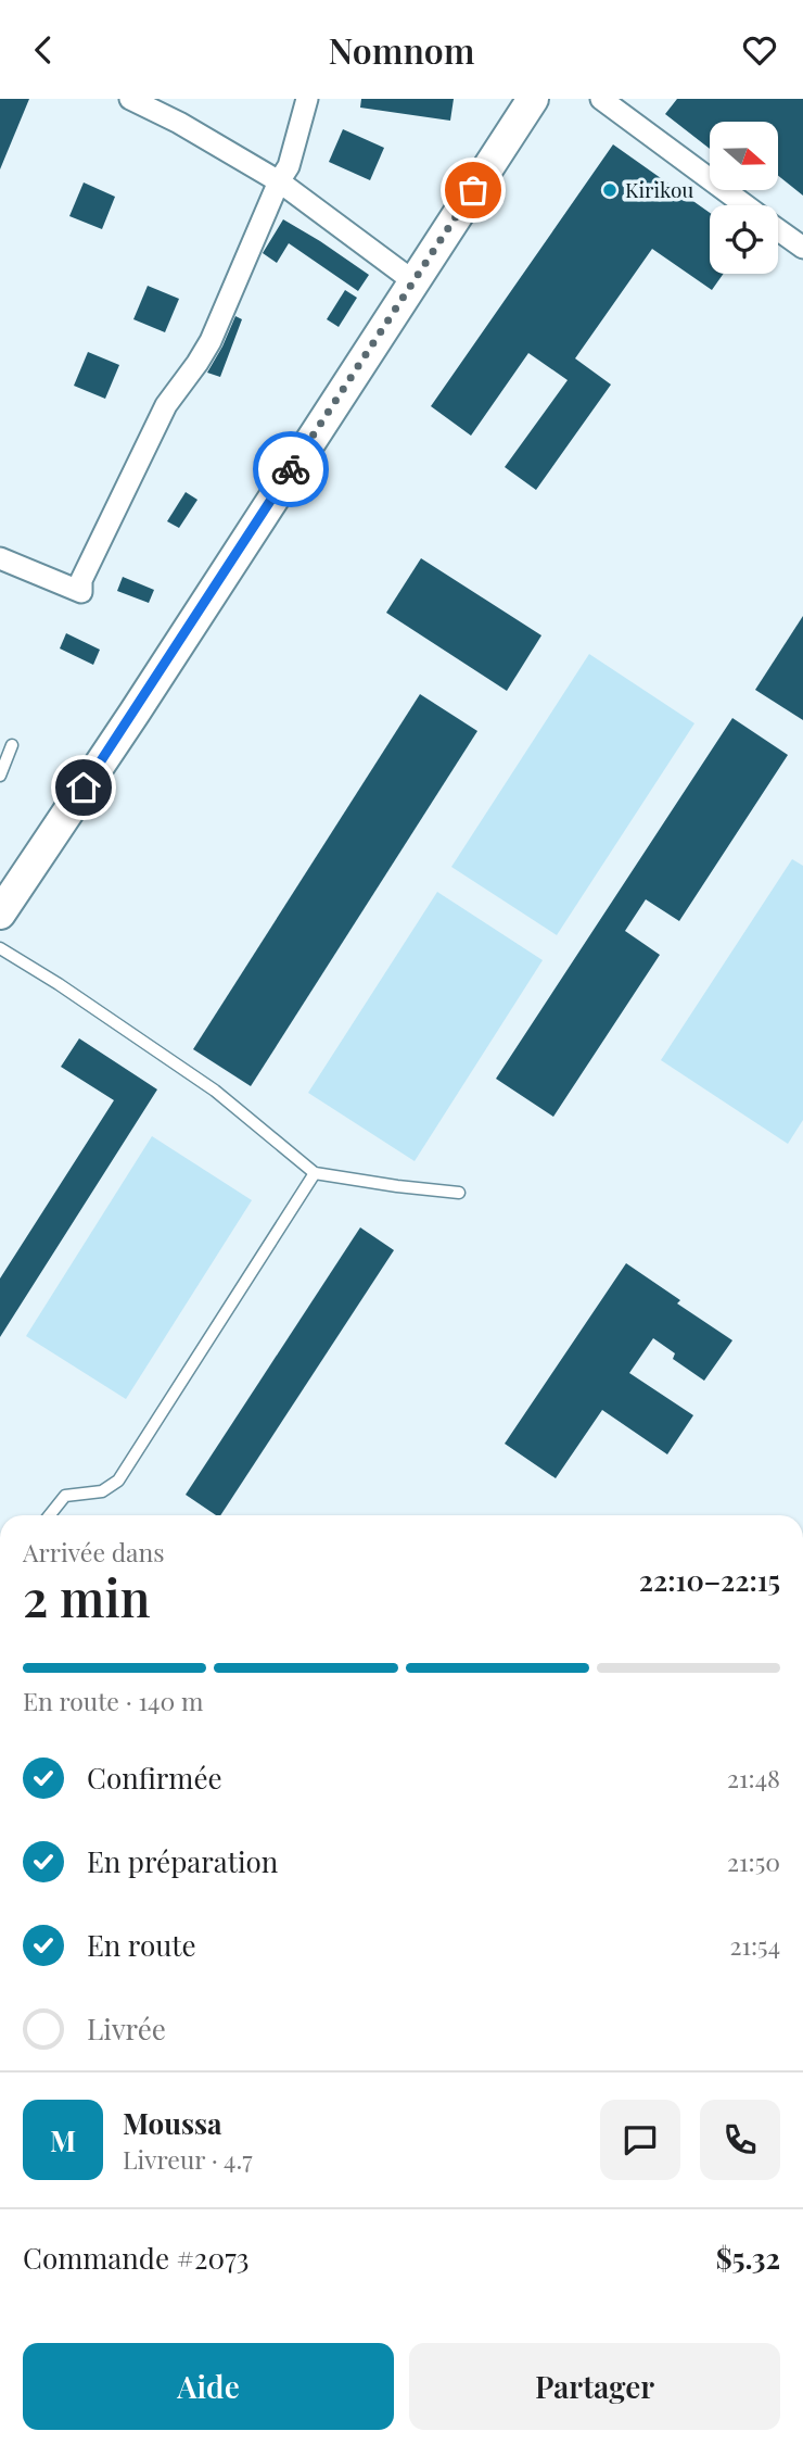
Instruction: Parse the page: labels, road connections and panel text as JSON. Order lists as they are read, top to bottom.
{
  "places": ["Kirikou"],
  "north": "right",
  "page": {
    "header": "Nomnom",
    "heading": ["2 min", "Arrivée dans", "22:10–22:15"],
    "panel": [
      "Moussa",
      "Livreur · 4.7",
      "Commande #2073",
      "$5.32"
    ],
    "bar": "En route · 140 m",
    "list": [
      ["Confirmée", "21:48"],
      ["En préparation", "21:50"],
      ["En route", "21:54"],
      "Livrée"
    ],
    "round": "M",
    "buttons": ["Aide", "Partager"]
  }
}
